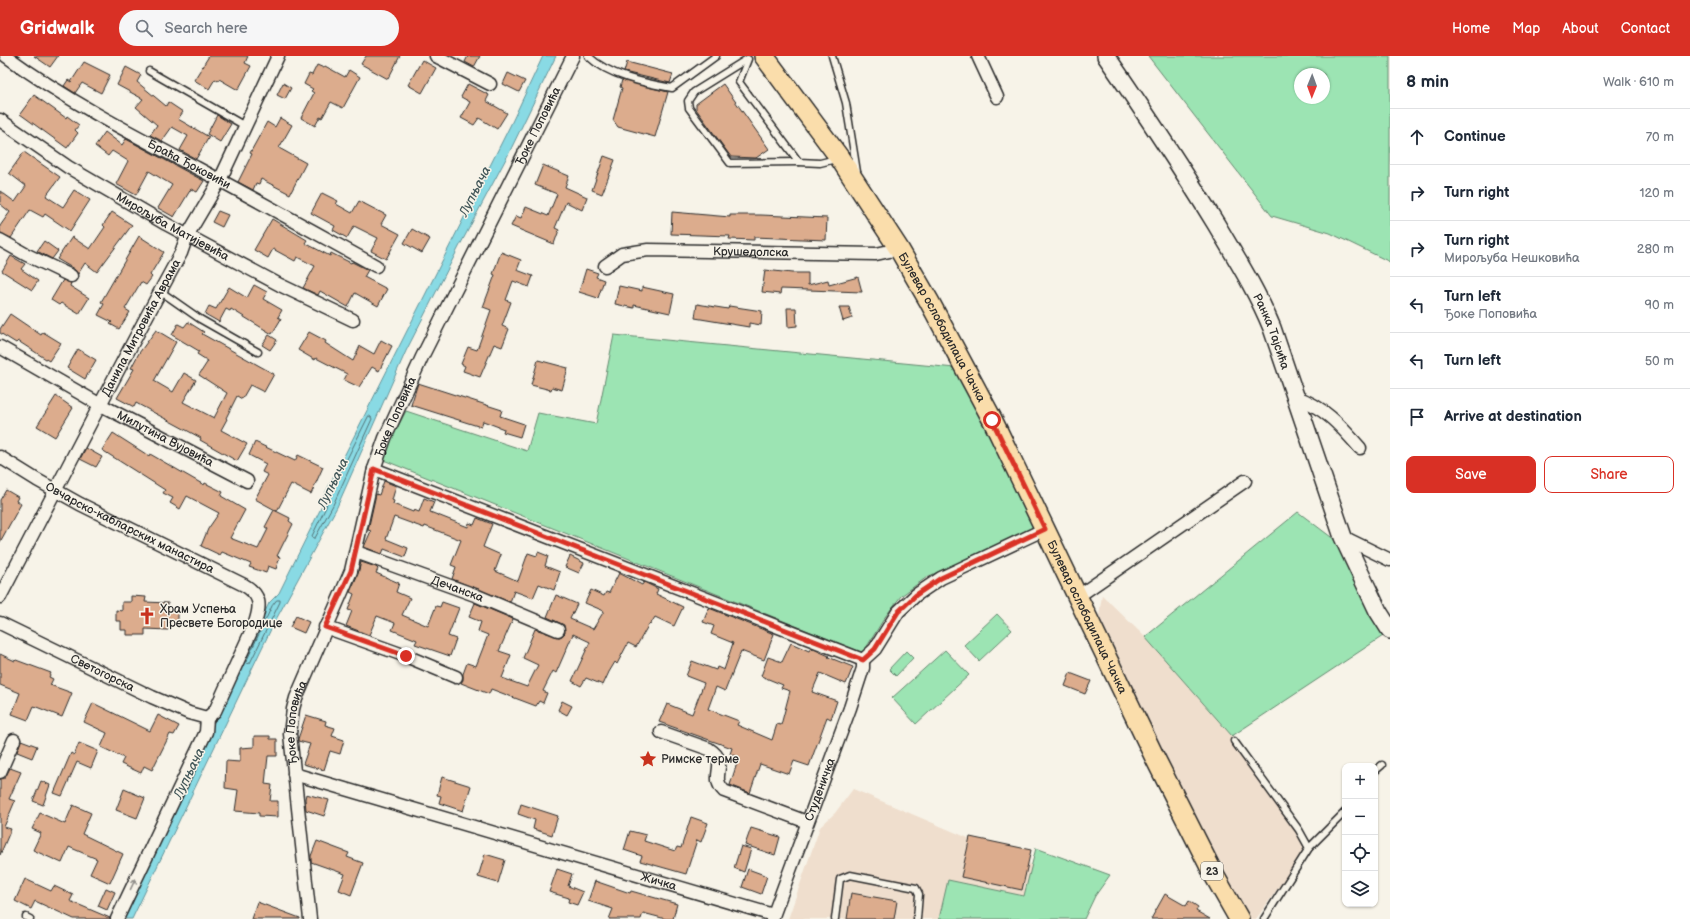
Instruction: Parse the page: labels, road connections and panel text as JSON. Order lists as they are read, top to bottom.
{
  "streets": {
    "main road": ["Булевар ослободилаца Чачка", "23"],
    "street": [
      "Ђоке Поповића",
      "Браћа Ђоковићи",
      "Мирољуба Матијевића",
      "Крушедолска",
      "Данила Митровића Аврама",
      "Ранка Тајсића",
      "Милутина Вујовића",
      "Овчарско-кабларских манастира",
      "Дечанска",
      "Светогорска",
      "Студеничка",
      "Жичка"
    ]
  },
  "crossings": [
    ["Ђоке Поповића", "Дечанска"],
    ["Ђоке Поповића", "Жичка"],
    ["Браћа Ђоковићи", "Данила Митровића Аврама"],
    ["Мирољуба Матијевића", "Данила Митровића Аврама"],
    ["Крушедолска", "Булевар ослободилаца Чачка"],
    ["Данила Митровића Аврама", "Милутина Вујовића"],
    ["Данила Митровића Аврама", "Овчарско-кабларских манастира"],
    ["Овчарско-кабларских манастира", "Светогорска"],
    ["Студеничка", "Жичка"]
  ],
  "water": ["Лупњача"],
  "places": {
    "church": ["Храм Успења Пресвете Богородице"],
    "place": ["Римске терме"]
  },
  "north": "bottom",
  "page": {
    "header": "Gridwalk",
    "search": "Search here",
    "nav": [
      "Home",
      "Map",
      "About",
      "Contact"
    ],
    "heading": ["8 min", "Walk · 610 m"],
    "list": [
      ["Continue", "70 m"],
      ["Turn right", "120 m"],
      ["Turn right", "Мирољуба Нешковића", "280 m"],
      ["Turn left", "Ђоке Поповића", "90 m"],
      ["Turn left", "50 m"],
      "Arrive at destination"
    ],
    "buttons": ["Save", "Share"],
    "map_buttons": ["+", "−"]
  }
}
